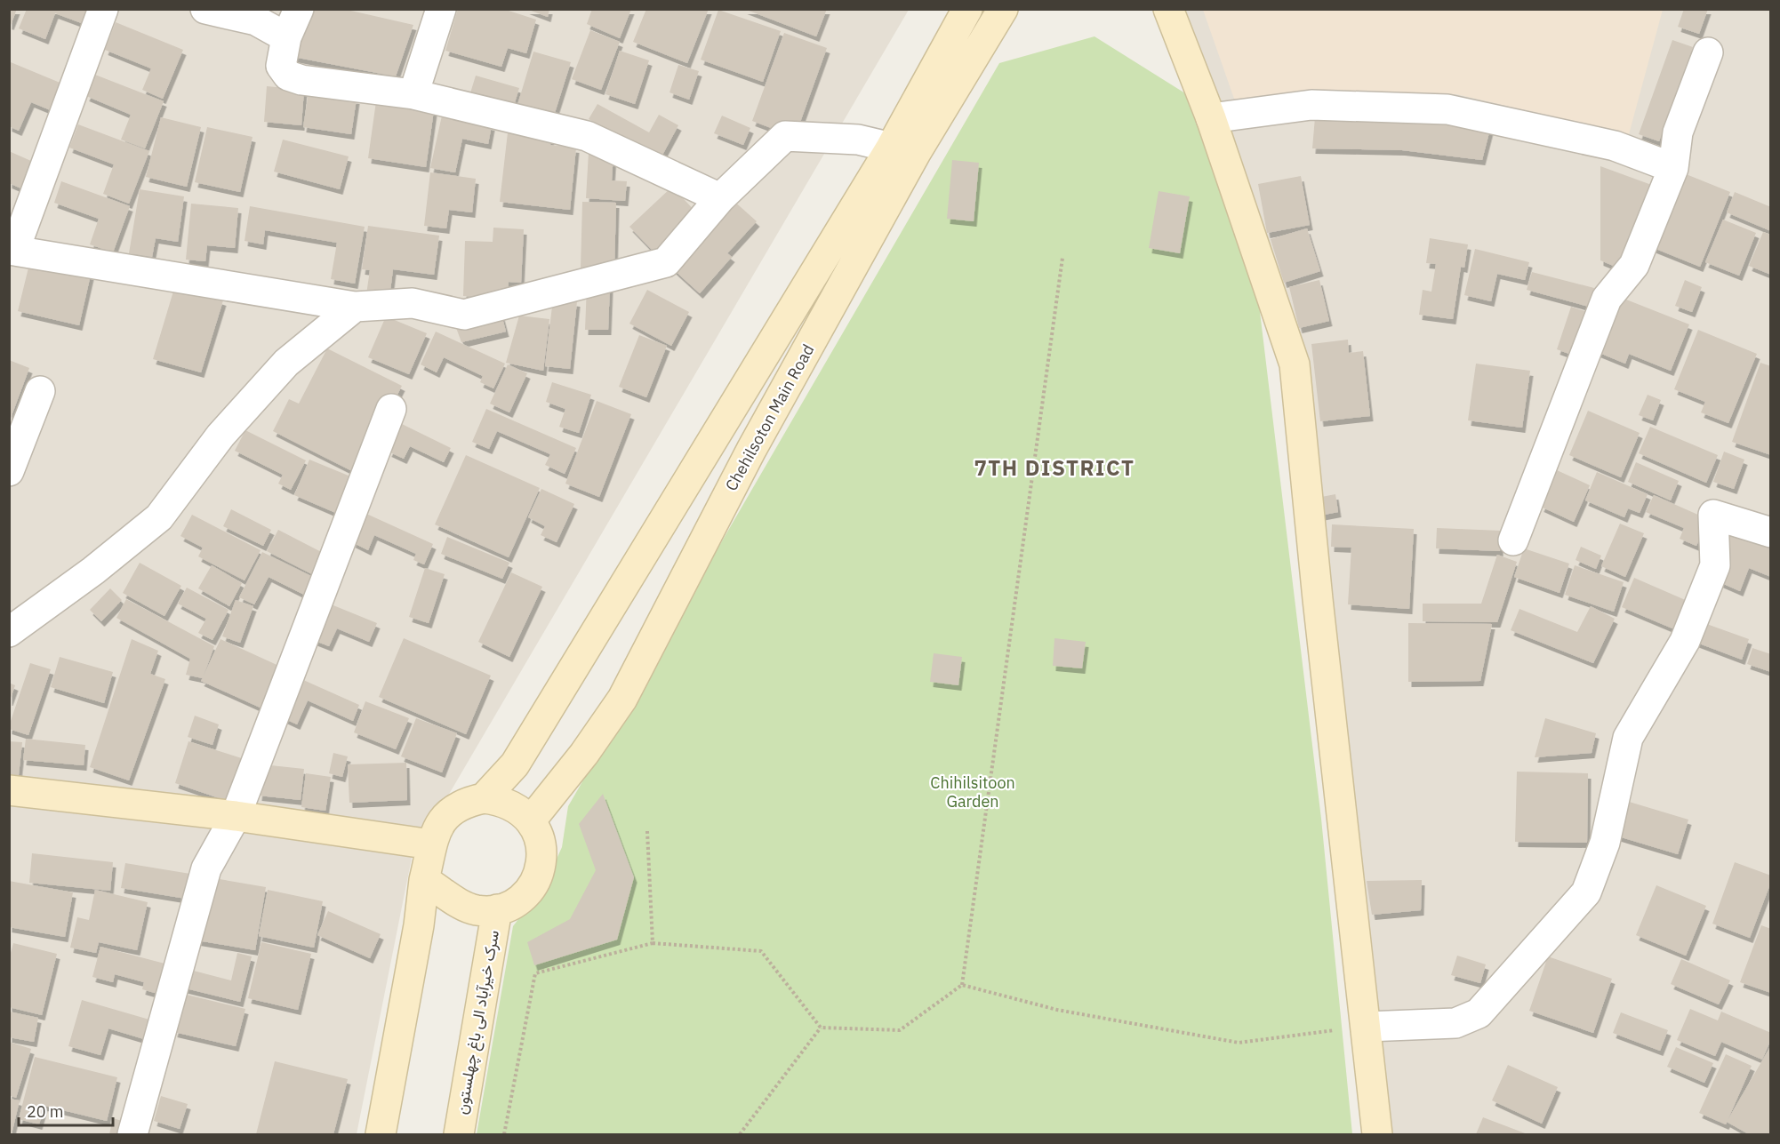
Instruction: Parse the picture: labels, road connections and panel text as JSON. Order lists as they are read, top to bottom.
{
  "streets": {
    "main road": ["Chehilsoton Main Road", "سرک خیرآباد الی باغ چهلستون"]
  },
  "crossings": [
    ["Chehilsoton Main Road", "سرک خیرآباد الی باغ چهلستون"]
  ],
  "districts": ["7TH DISTRICT"],
  "parks": ["Chihilsitoon Garden"],
  "scale_bar": "20 m"
}
